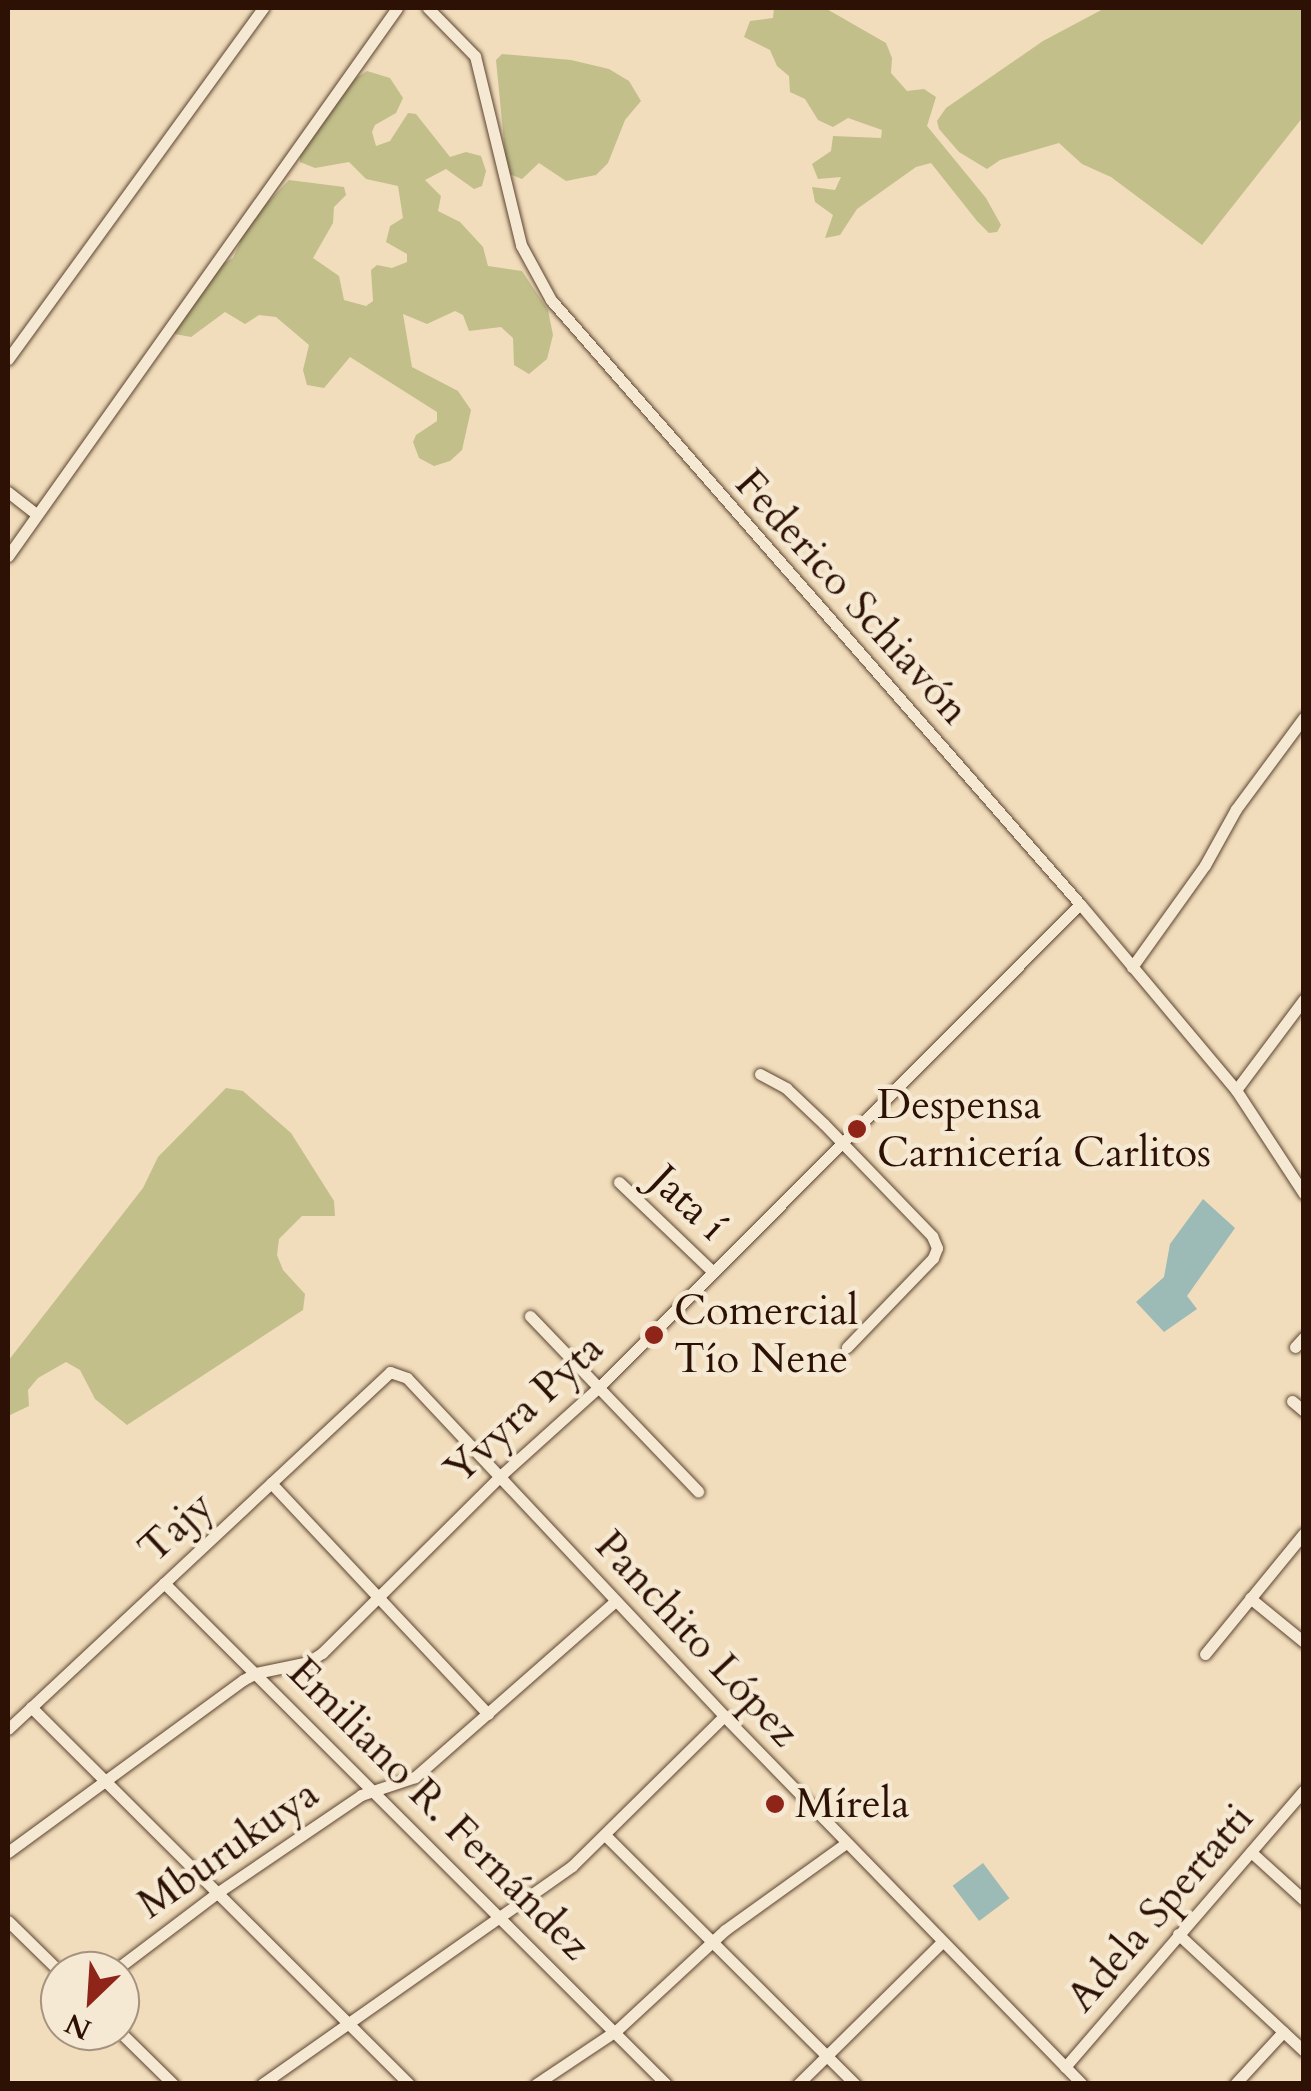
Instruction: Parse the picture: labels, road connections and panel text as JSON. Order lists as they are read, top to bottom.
{
  "streets": {
    "street": [
      "Federico Schiavón",
      "Jata í",
      "Yvyra Pyta",
      "Tajy",
      "Panchito López",
      "Emiliano R. Fernández",
      "Mburukuya",
      "Adela Spertatti"
    ]
  },
  "crossings": [
    ["Federico Schiavón", "Yvyra Pyta"],
    ["Jata í", "Yvyra Pyta"],
    ["Yvyra Pyta", "Panchito López"],
    ["Yvyra Pyta", "Emiliano R. Fernández"],
    ["Tajy", "Panchito López"],
    ["Tajy", "Emiliano R. Fernández"],
    ["Panchito López", "Mburukuya"],
    ["Panchito López", "Adela Spertatti"],
    ["Emiliano R. Fernández", "Mburukuya"]
  ],
  "places": ["Despensa Carnicería Carlitos", "Comercial Tío Nene", "Mírela"],
  "north": "bottom left"
}
